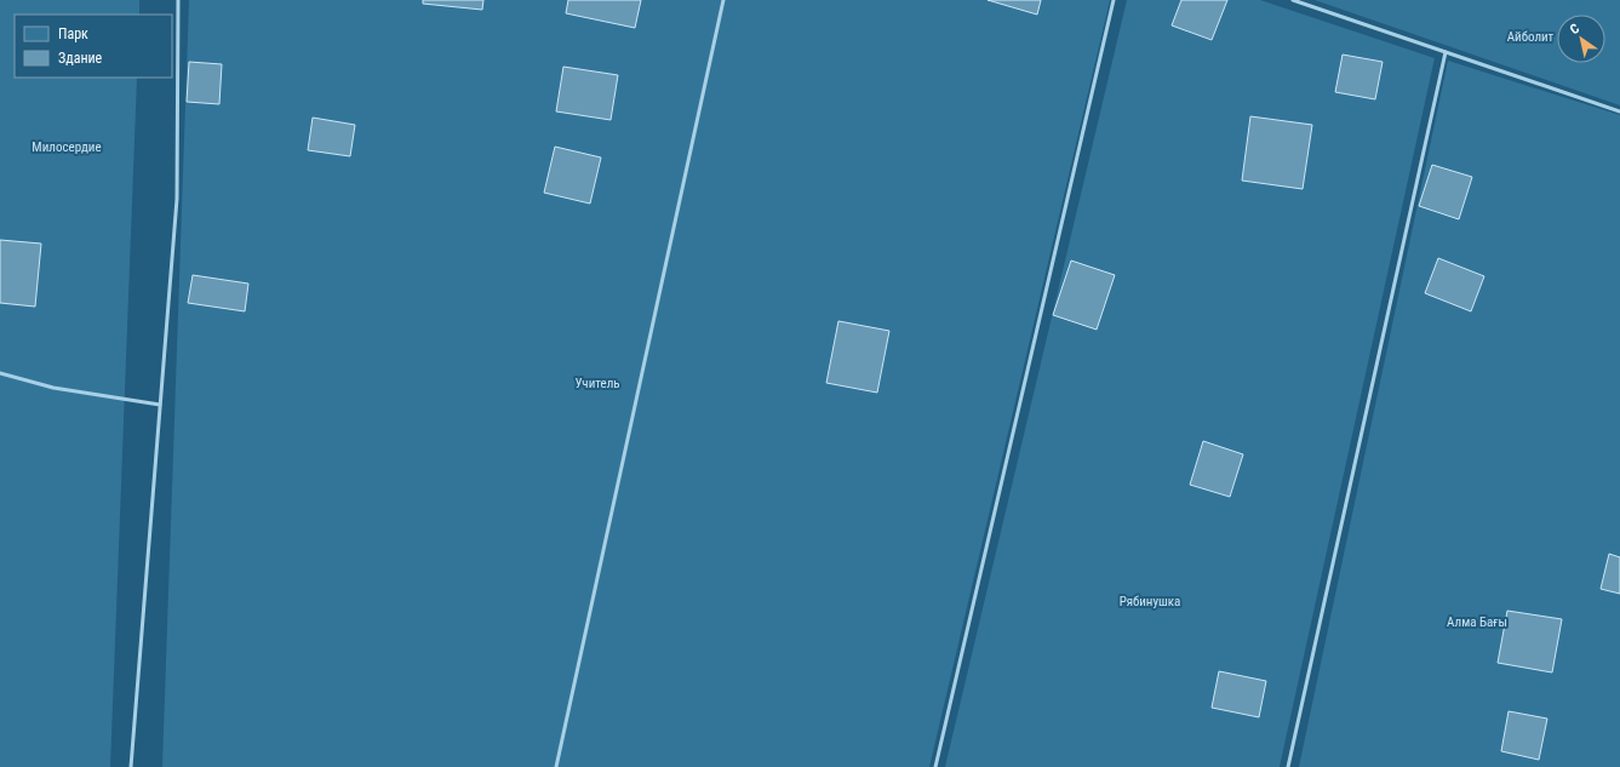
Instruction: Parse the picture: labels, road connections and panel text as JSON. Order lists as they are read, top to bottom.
{
  "parks": [
    "Айболит",
    "Милосердие",
    "Учитель",
    "Рябинушка",
    "Алма Бағы"
  ],
  "legend": ["Парк", "Здание"],
  "north": "top left"
}
